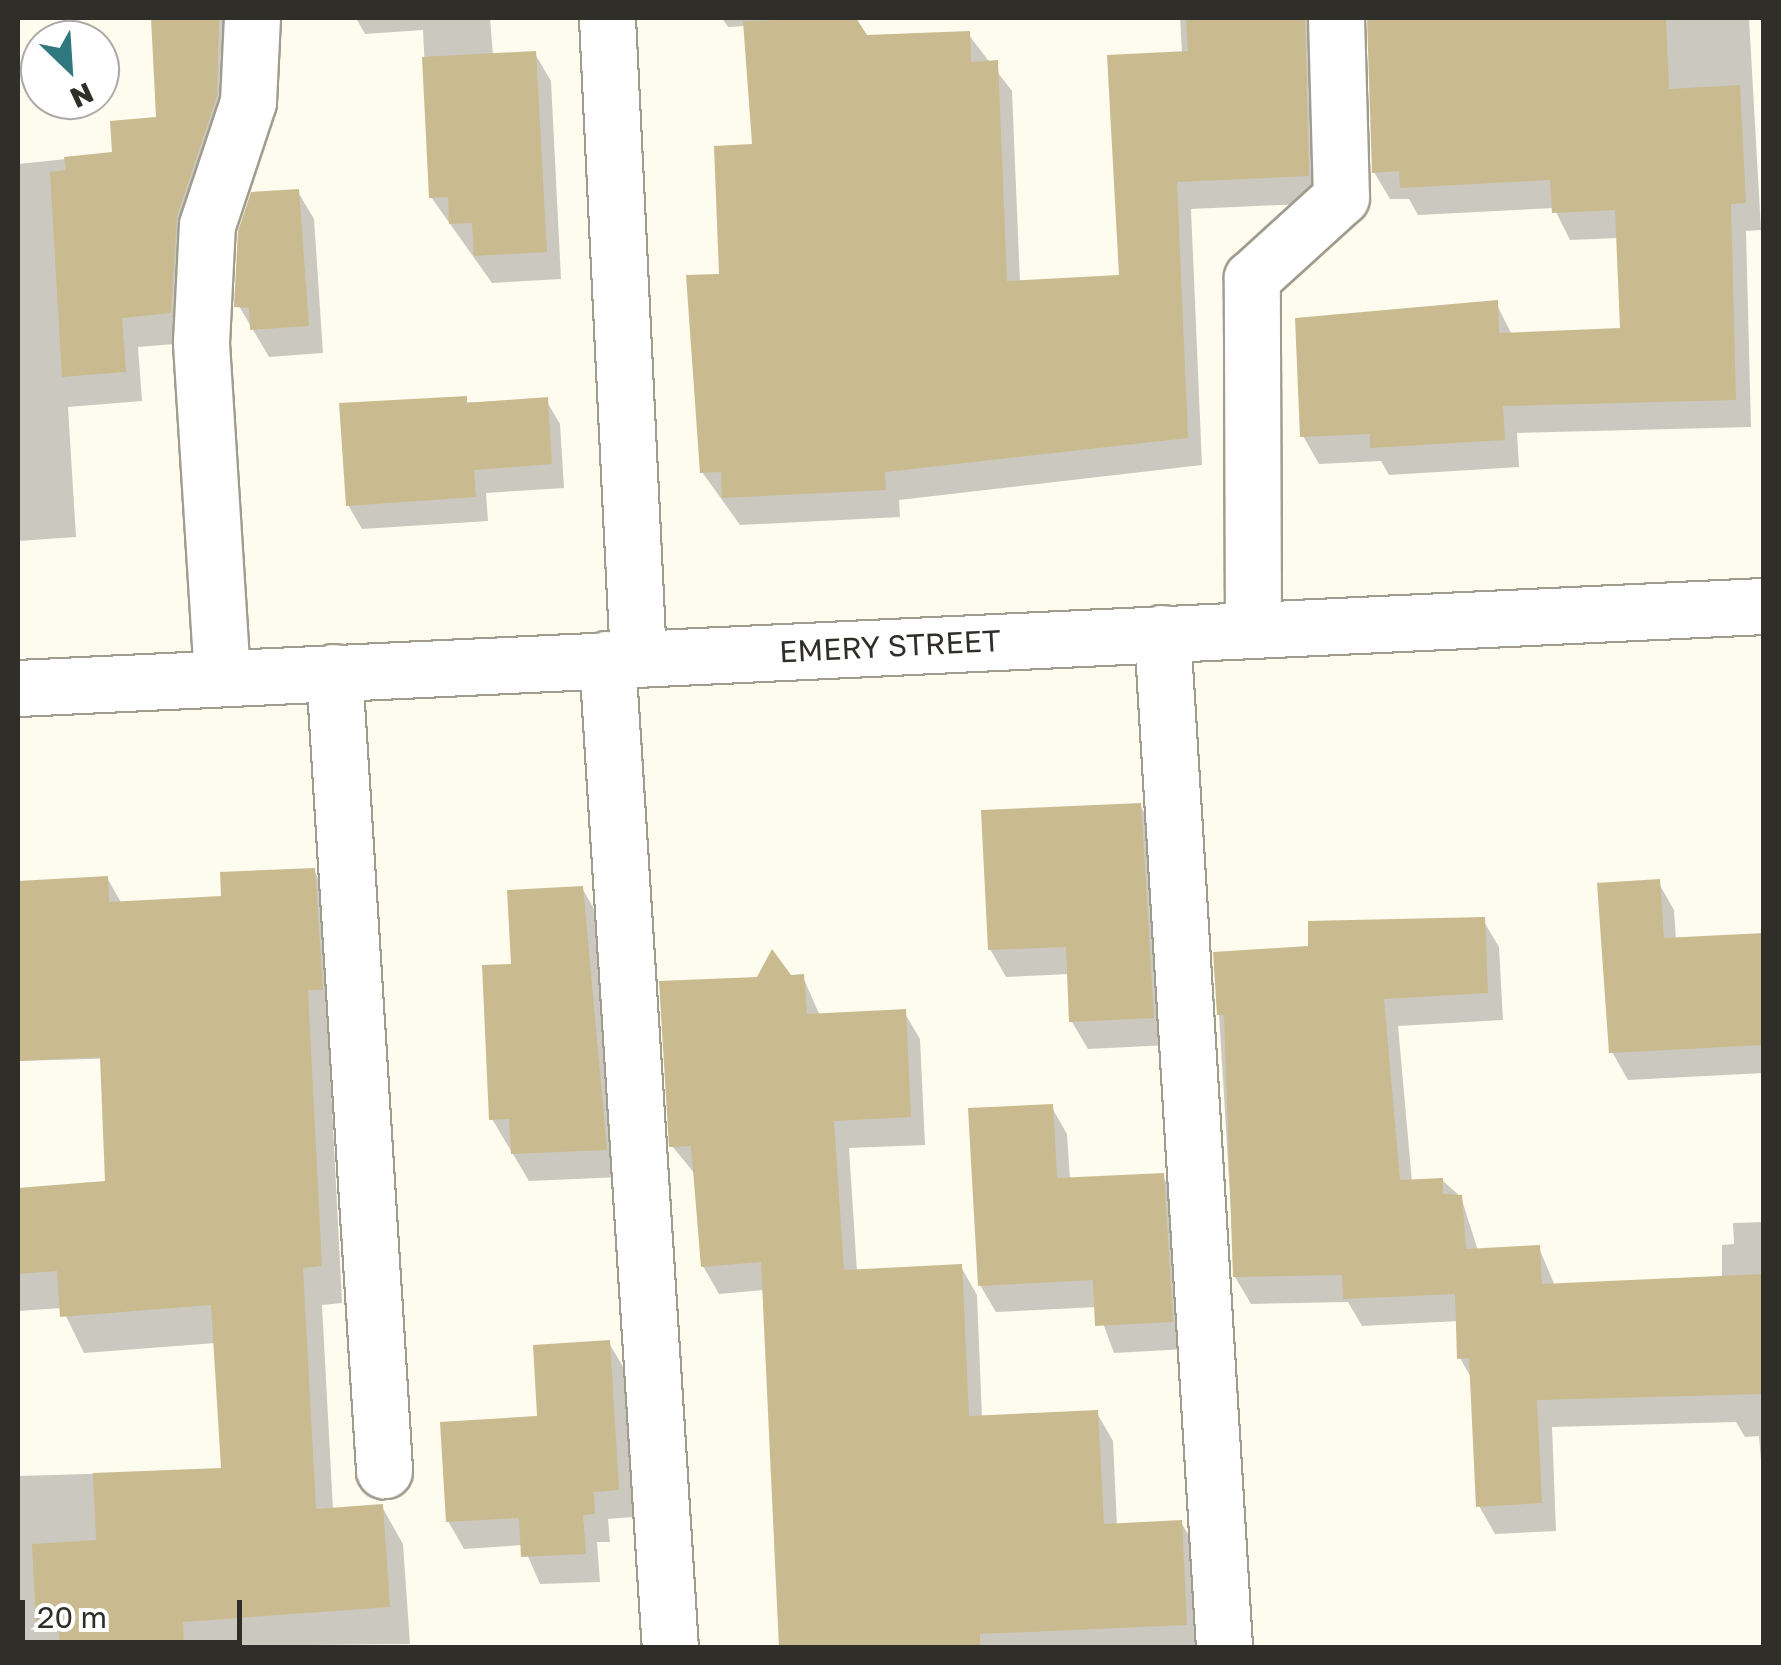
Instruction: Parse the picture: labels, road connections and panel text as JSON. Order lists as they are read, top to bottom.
{
  "streets": {
    "street": ["EMERY STREET"]
  },
  "scale_bar": "20 m",
  "north": "bottom right"
}
